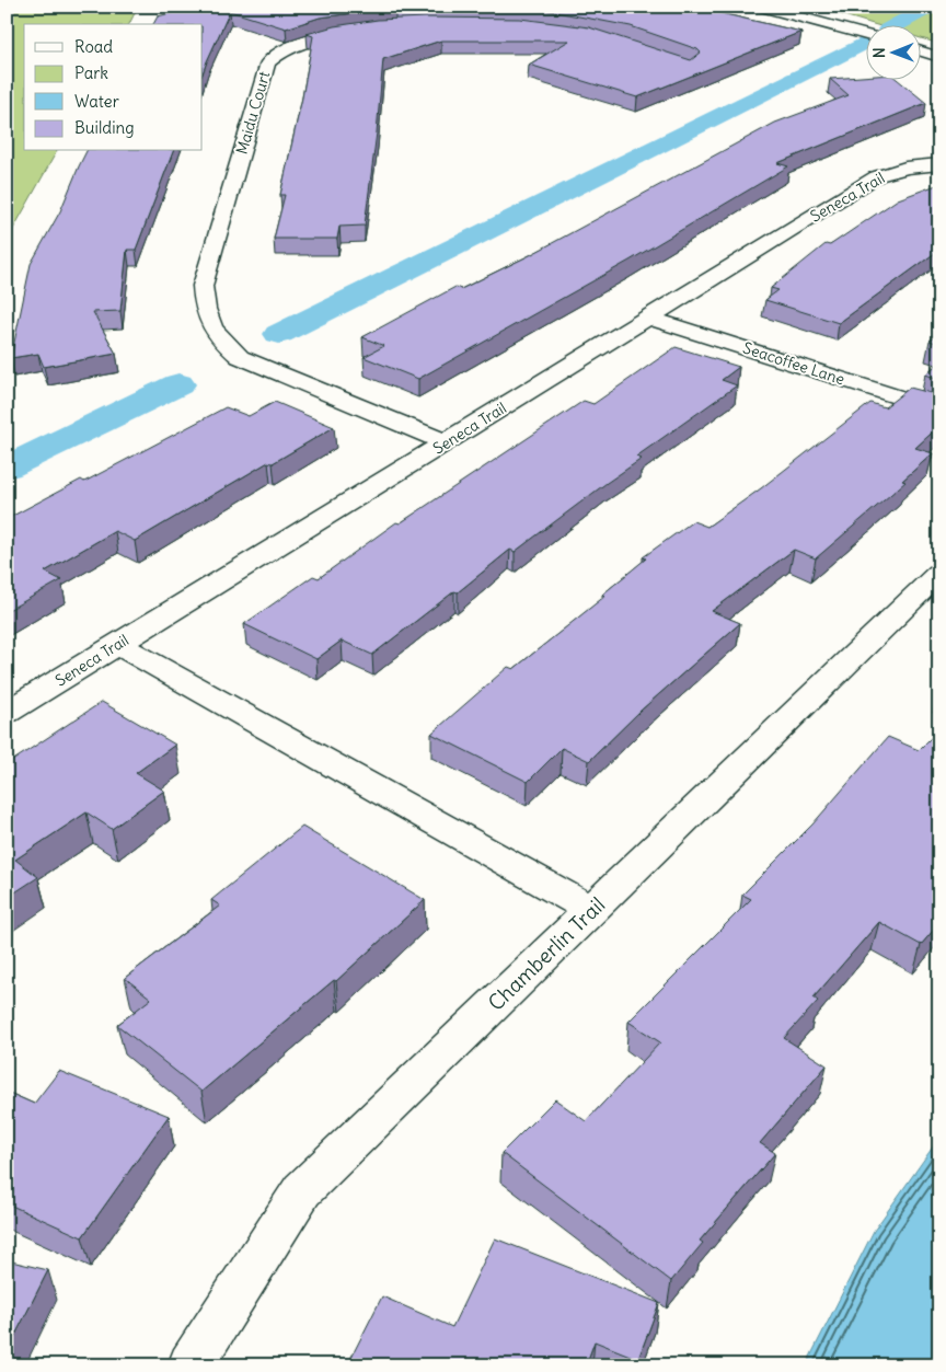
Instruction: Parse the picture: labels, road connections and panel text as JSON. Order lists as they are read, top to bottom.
{
  "streets": {
    "street": [
      "Maidu Court",
      "Seneca Trail",
      "Seacoffee Lane",
      "Chamberlin Trail"
    ]
  },
  "crossings": [
    ["Maidu Court", "Seneca Trail"],
    ["Seneca Trail", "Seacoffee Lane"]
  ],
  "legend": [
    "Road",
    "Park",
    "Water",
    "Building"
  ],
  "north": "left"
}
